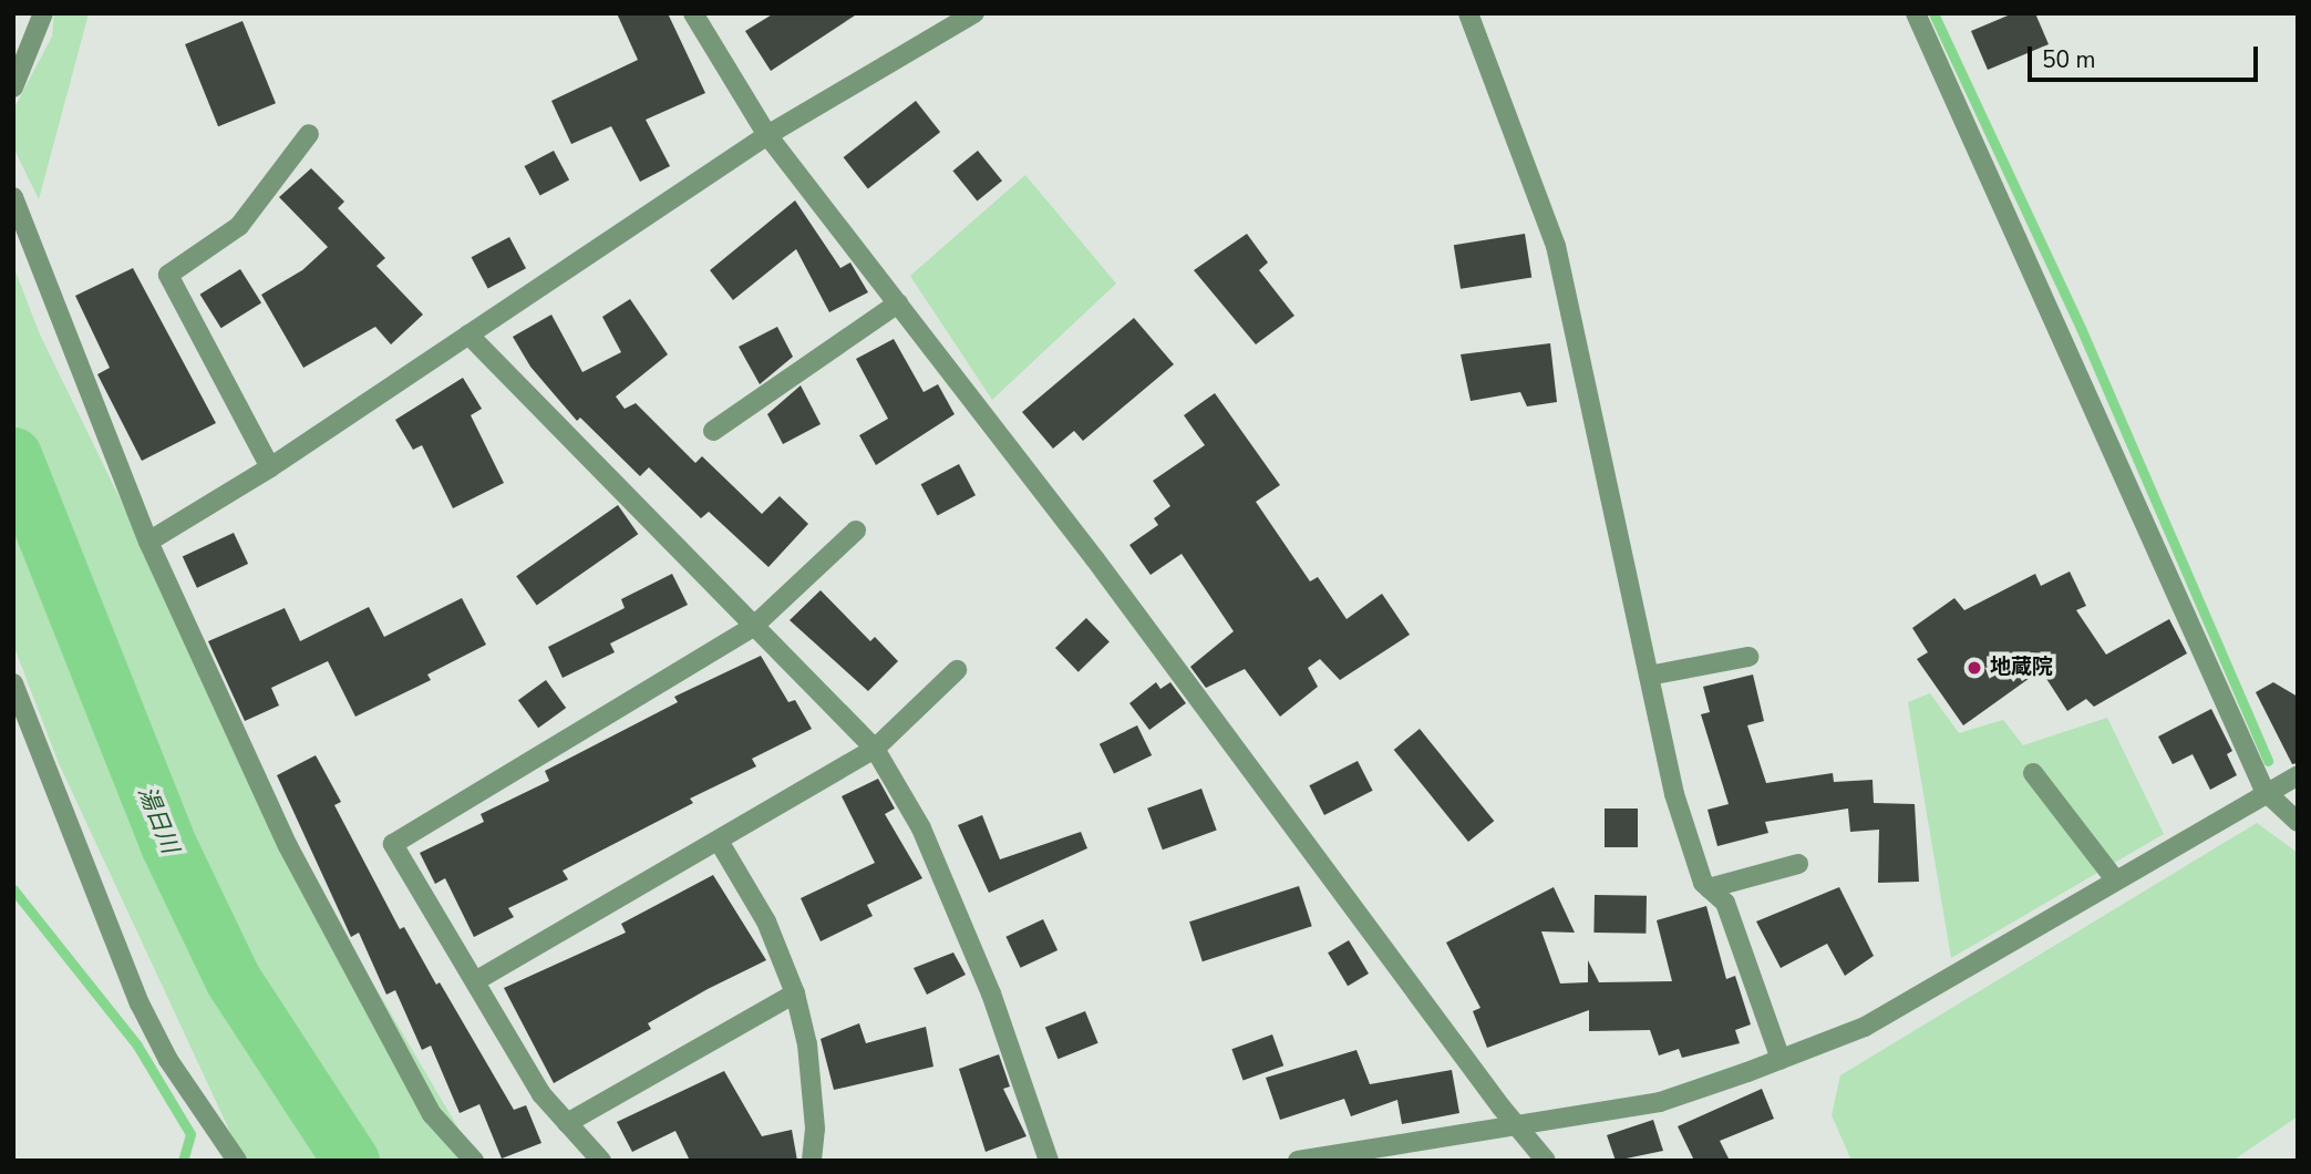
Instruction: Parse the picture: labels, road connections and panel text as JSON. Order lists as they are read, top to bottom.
{
  "water": ["湯日川"],
  "places": ["地蔵院"],
  "scale_bar": "50 m"
}
